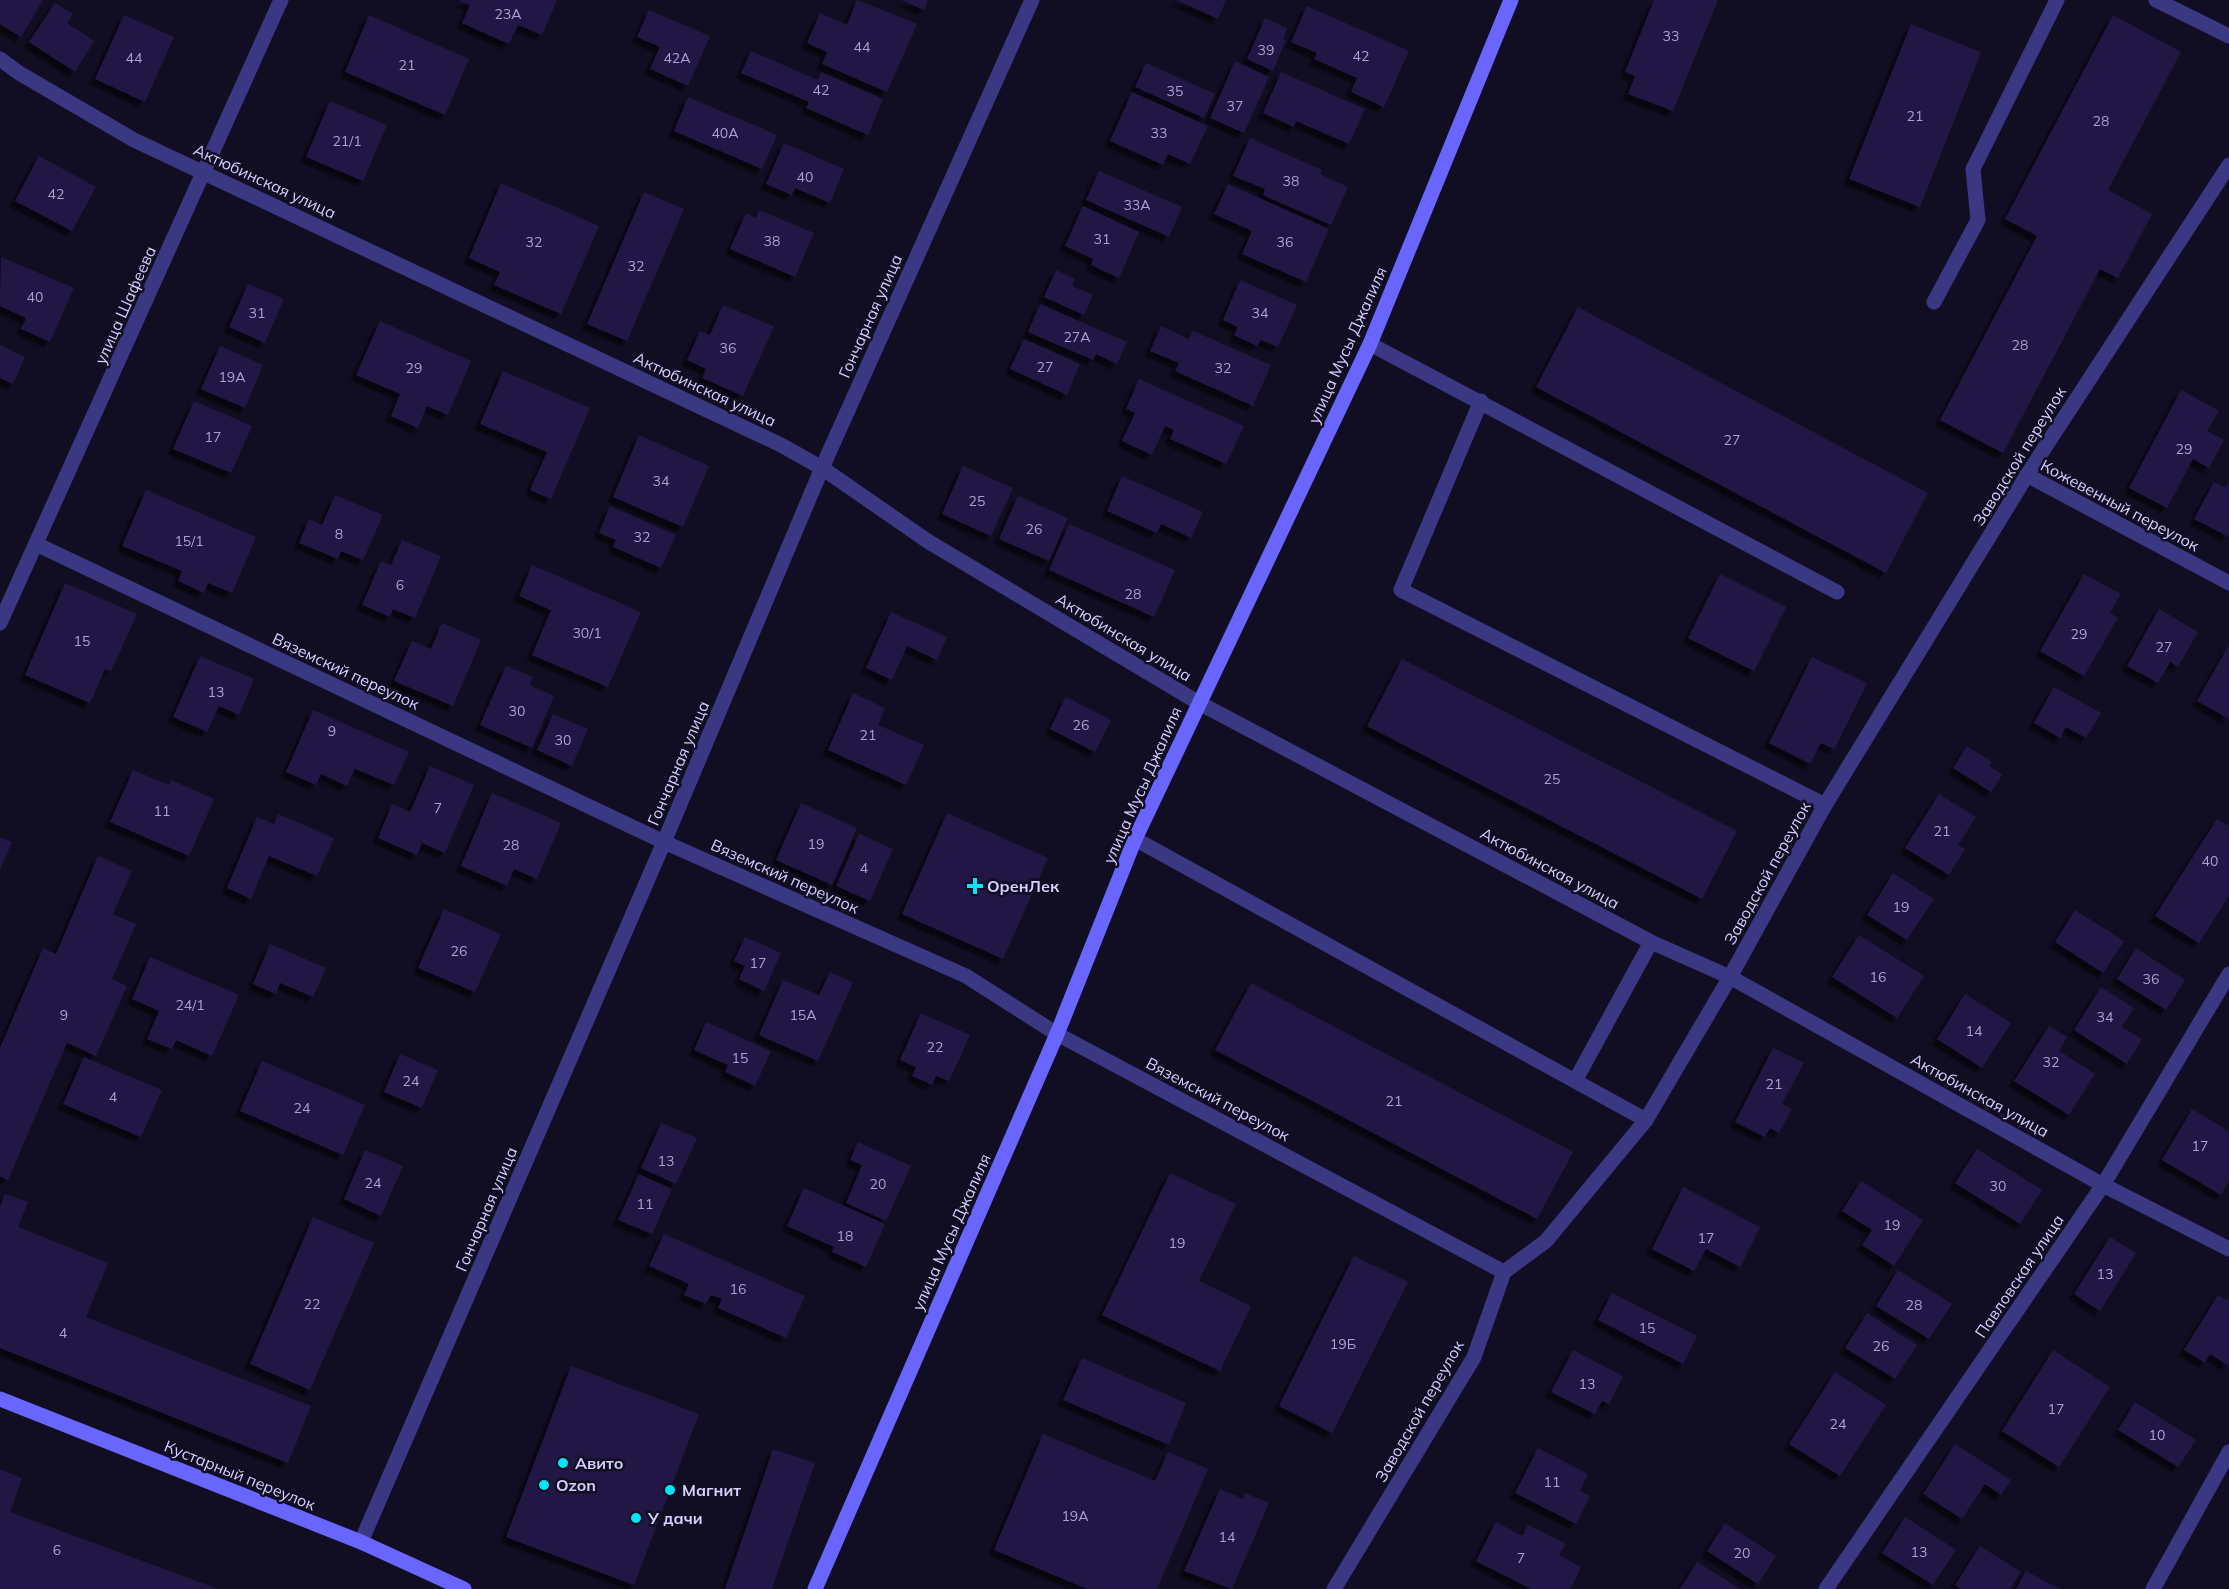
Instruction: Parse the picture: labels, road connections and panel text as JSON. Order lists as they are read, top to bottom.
{
  "streets": {
    "street": [
      "Актюбинская улица",
      "улица Шафеева",
      "Гончарная улица",
      "улица Мусы Джалиля",
      "Заводской переулок",
      "Кожевенный переулок",
      "Вяземский переулок",
      "Павловская улица",
      "Кустарный переулок"
    ]
  },
  "crossings": [
    ["Актюбинская улица", "улица Шафеева"],
    ["Актюбинская улица", "Гончарная улица"],
    ["Актюбинская улица", "улица Мусы Джалиля"],
    ["Актюбинская улица", "Заводской переулок"],
    ["Актюбинская улица", "Павловская улица"],
    ["улица Шафеева", "Вяземский переулок"],
    ["Гончарная улица", "Вяземский переулок"],
    ["Гончарная улица", "Кустарный переулок"],
    ["улица Мусы Джалиля", "Вяземский переулок"],
    ["Заводской переулок", "Кожевенный переулок"],
    ["Заводской переулок", "Вяземский переулок"]
  ],
  "places": {
    "health": ["ОренЛек"],
    "other": [
      "Авито",
      "Ozon",
      "Магнит",
      "У дачи"
    ]
  },
  "house_numbers": [
    "23А",
    "33",
    "44",
    "39",
    "42",
    "44",
    "42А",
    "21",
    "42",
    "35",
    "37",
    "21",
    "28",
    "40А",
    "33",
    "21/1",
    "40",
    "38",
    "42",
    "33А",
    "31",
    "38",
    "32",
    "36",
    "32",
    "40",
    "31",
    "34",
    "27А",
    "28",
    "36",
    "27",
    "29",
    "32",
    "19А",
    "17",
    "27",
    "29",
    "34",
    "25",
    "26",
    "8",
    "32",
    "15/1",
    "6",
    "28",
    "30/1",
    "29",
    "15",
    "27",
    "13",
    "30",
    "26",
    "9",
    "21",
    "30",
    "25",
    "7",
    "11",
    "21",
    "19",
    "28",
    "40",
    "4",
    "19",
    "26",
    "17",
    "16",
    "36",
    "24/1",
    "9",
    "15А",
    "34",
    "14",
    "22",
    "15",
    "32",
    "24",
    "21",
    "4",
    "21",
    "24",
    "17",
    "13",
    "24",
    "20",
    "30",
    "11",
    "19",
    "18",
    "17",
    "19",
    "13",
    "16",
    "22",
    "28",
    "15",
    "4",
    "19Б",
    "26",
    "13",
    "17",
    "24",
    "10",
    "11",
    "19А",
    "14",
    "6",
    "13",
    "20",
    "7"
  ]
}
